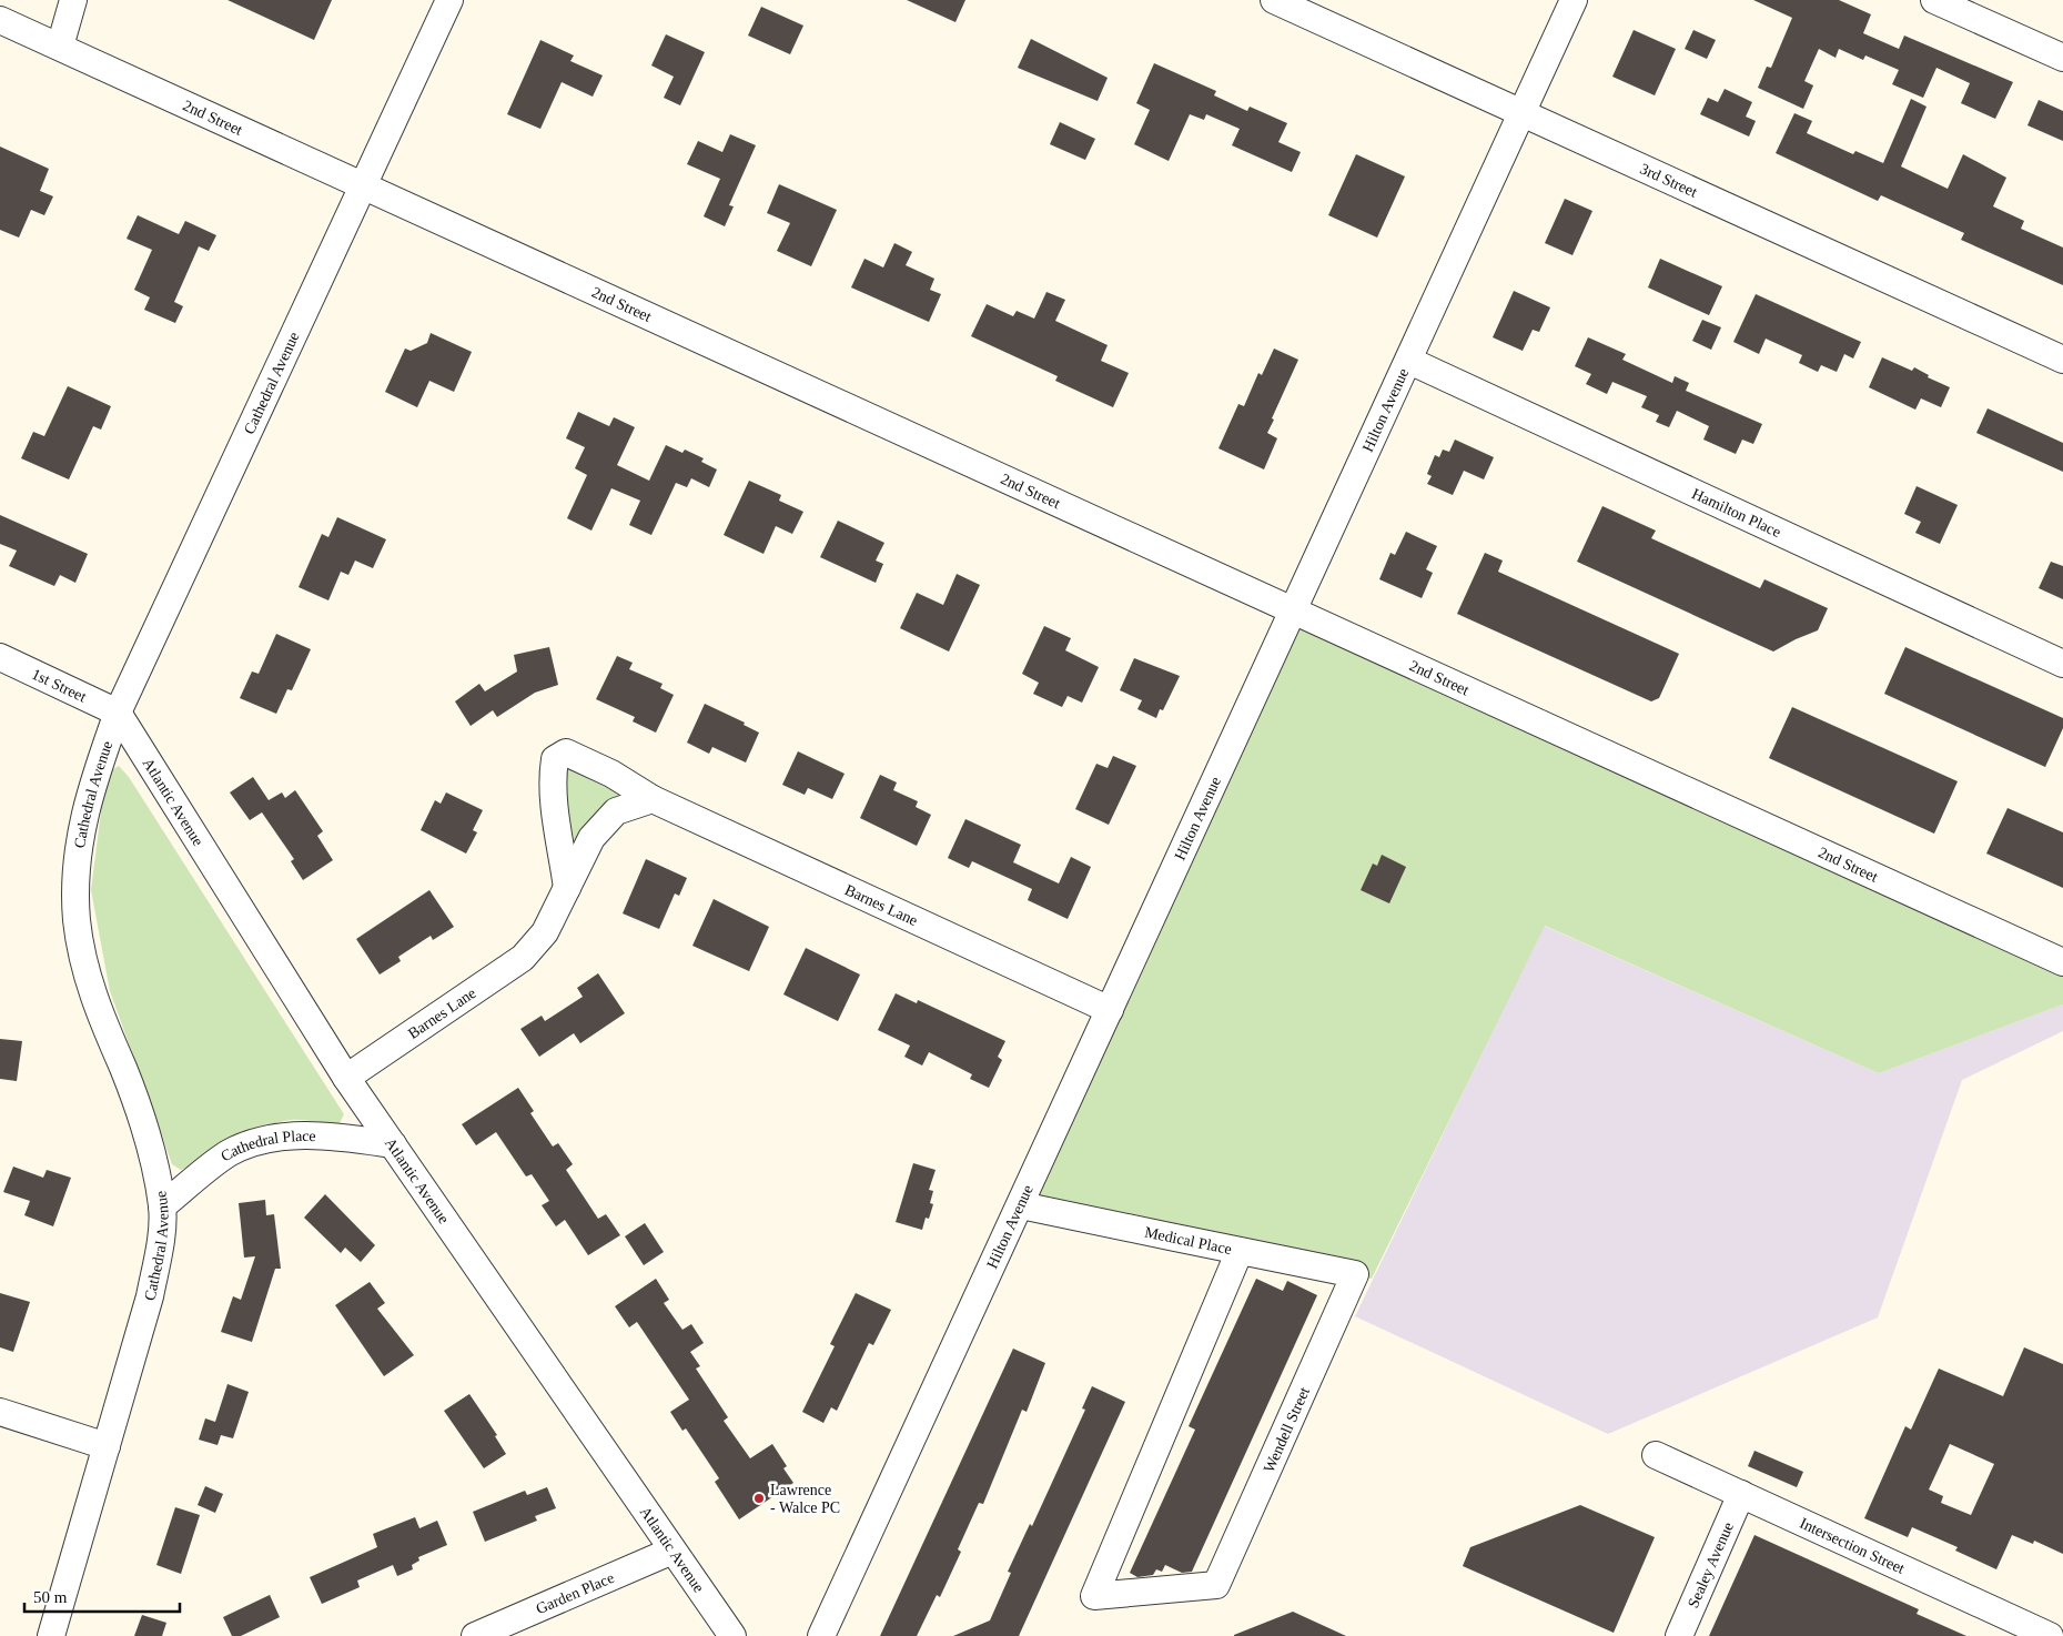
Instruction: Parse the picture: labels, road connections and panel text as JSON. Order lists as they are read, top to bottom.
{
  "streets": {
    "street": [
      "2nd Street",
      "3rd Street",
      "Cathedral Avenue",
      "Hilton Avenue",
      "Hamilton Place",
      "1st Street",
      "Atlantic Avenue",
      "Barnes Lane",
      "Cathedral Place",
      "Medical Place",
      "Wendell Street",
      "Intersection Street",
      "Sealey Avenue",
      "Garden Place"
    ]
  },
  "crossings": [
    ["2nd Street", "Cathedral Avenue"],
    ["2nd Street", "Hilton Avenue"],
    ["3rd Street", "Hilton Avenue"],
    ["Cathedral Avenue", "1st Street"],
    ["Cathedral Avenue", "Atlantic Avenue"],
    ["Cathedral Avenue", "Cathedral Place"],
    ["Hilton Avenue", "Hamilton Place"],
    ["Hilton Avenue", "Barnes Lane"],
    ["Hilton Avenue", "Medical Place"],
    ["1st Street", "Atlantic Avenue"],
    ["Atlantic Avenue", "Barnes Lane"],
    ["Atlantic Avenue", "Cathedral Place"],
    ["Atlantic Avenue", "Garden Place"],
    ["Medical Place", "Wendell Street"],
    ["Intersection Street", "Sealey Avenue"]
  ],
  "places": ["Lawrence - Walce PC"],
  "scale_bar": "50 m"
}
